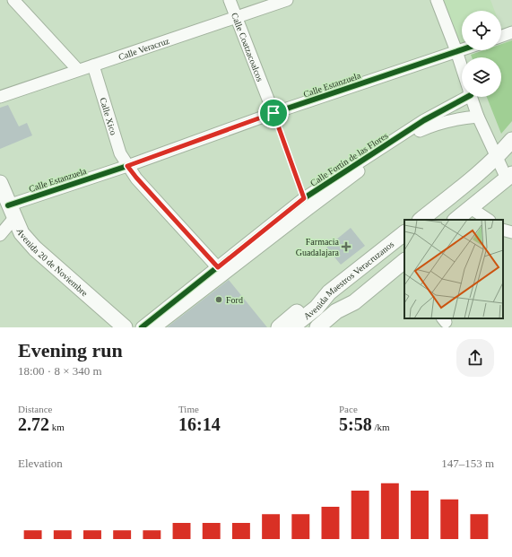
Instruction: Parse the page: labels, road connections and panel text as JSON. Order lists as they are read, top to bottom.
{
  "streets": {
    "main road": ["Avenida 20 de Noviembre", "Avenida Maestros Veracruzanos"],
    "street": [
      "Calle Coatzacoalcos",
      "Calle Veracruz",
      "Calle Estanzuela",
      "Calle Xico",
      "Calle Fortín de las Flores"
    ]
  },
  "crossings": [
    ["Calle Coatzacoalcos", "Calle Veracruz"],
    ["Calle Coatzacoalcos", "Calle Estanzuela"],
    ["Calle Veracruz", "Calle Xico"],
    ["Calle Estanzuela", "Calle Xico"],
    ["Calle Estanzuela", "Avenida 20 de Noviembre"],
    ["Calle Xico", "Calle Fortín de las Flores"]
  ],
  "places": {
    "health": ["Farmacia Guadalajara"],
    "other": ["Ford"]
  },
  "page": {
    "heading": ["Evening run", "18:00 · 8 × 340 m"],
    "stats": [
      ["Distance", "2.72 km"],
      ["Time", "16:14"],
      ["Pace", "5:58 /km"]
    ],
    "chart": ["Elevation", "147–153 m"]
  }
}
